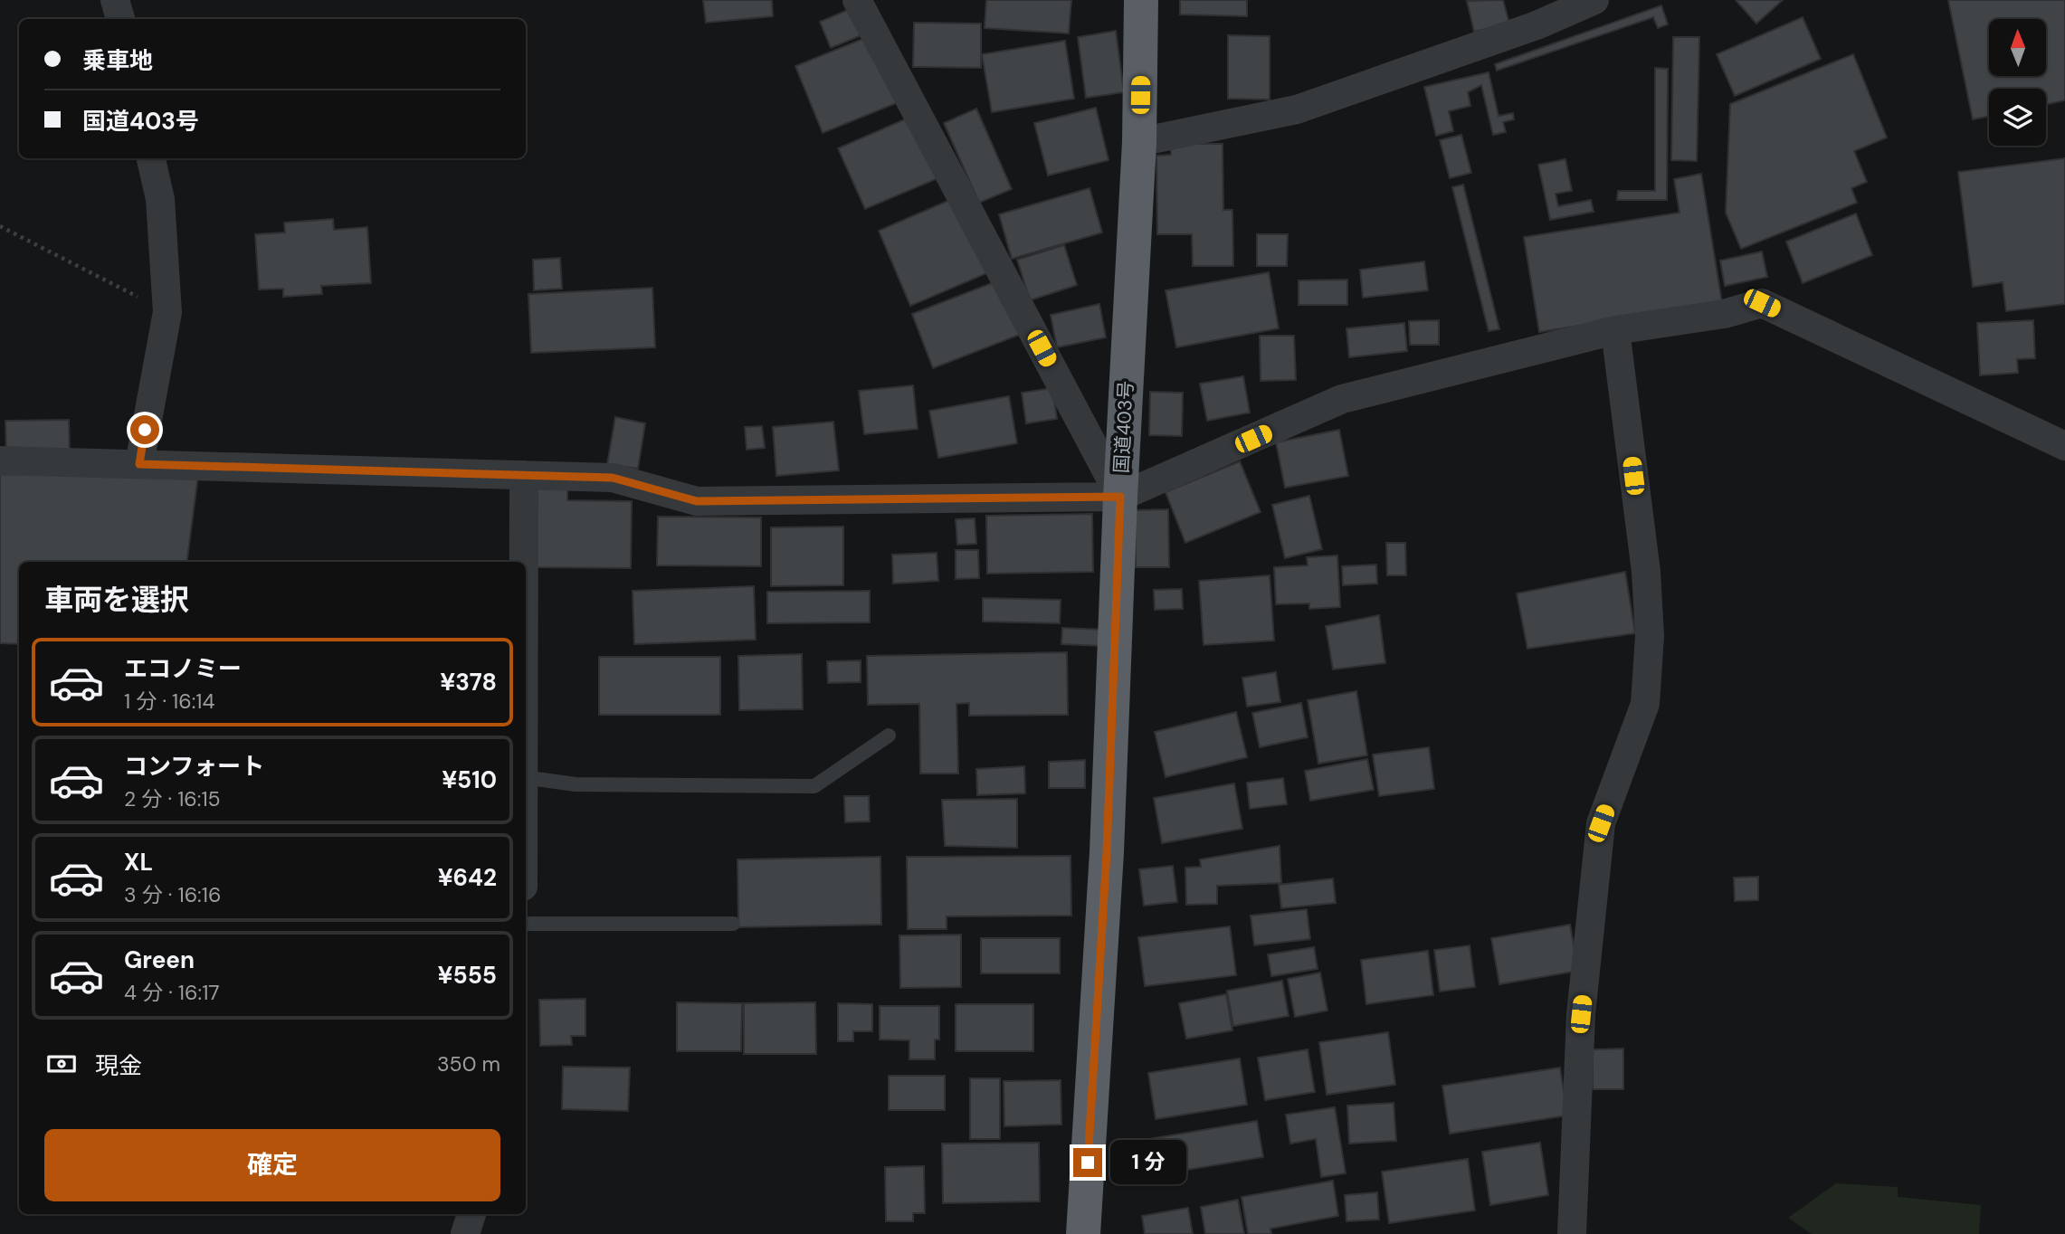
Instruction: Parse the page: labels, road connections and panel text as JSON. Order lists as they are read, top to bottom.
{
  "streets": {
    "highway": ["国道403号"]
  },
  "north": "top",
  "page": {
    "banner": ["乗車地", "国道403号"],
    "heading": "車両を選択",
    "list": [
      {
        "name": "エコノミー",
        "note": "1 分 · 16:14",
        "value": "¥378"
      },
      {
        "name": "コンフォート",
        "note": "2 分 · 16:15",
        "value": "¥510"
      },
      {
        "name": "XL",
        "note": "3 分 · 16:16",
        "value": "¥642"
      },
      {
        "name": "Green",
        "note": "4 分 · 16:17",
        "value": "¥555"
      }
    ],
    "pay": ["現金", "350 m"],
    "buttons": "確定",
    "bubble": "1 分"
  }
}
